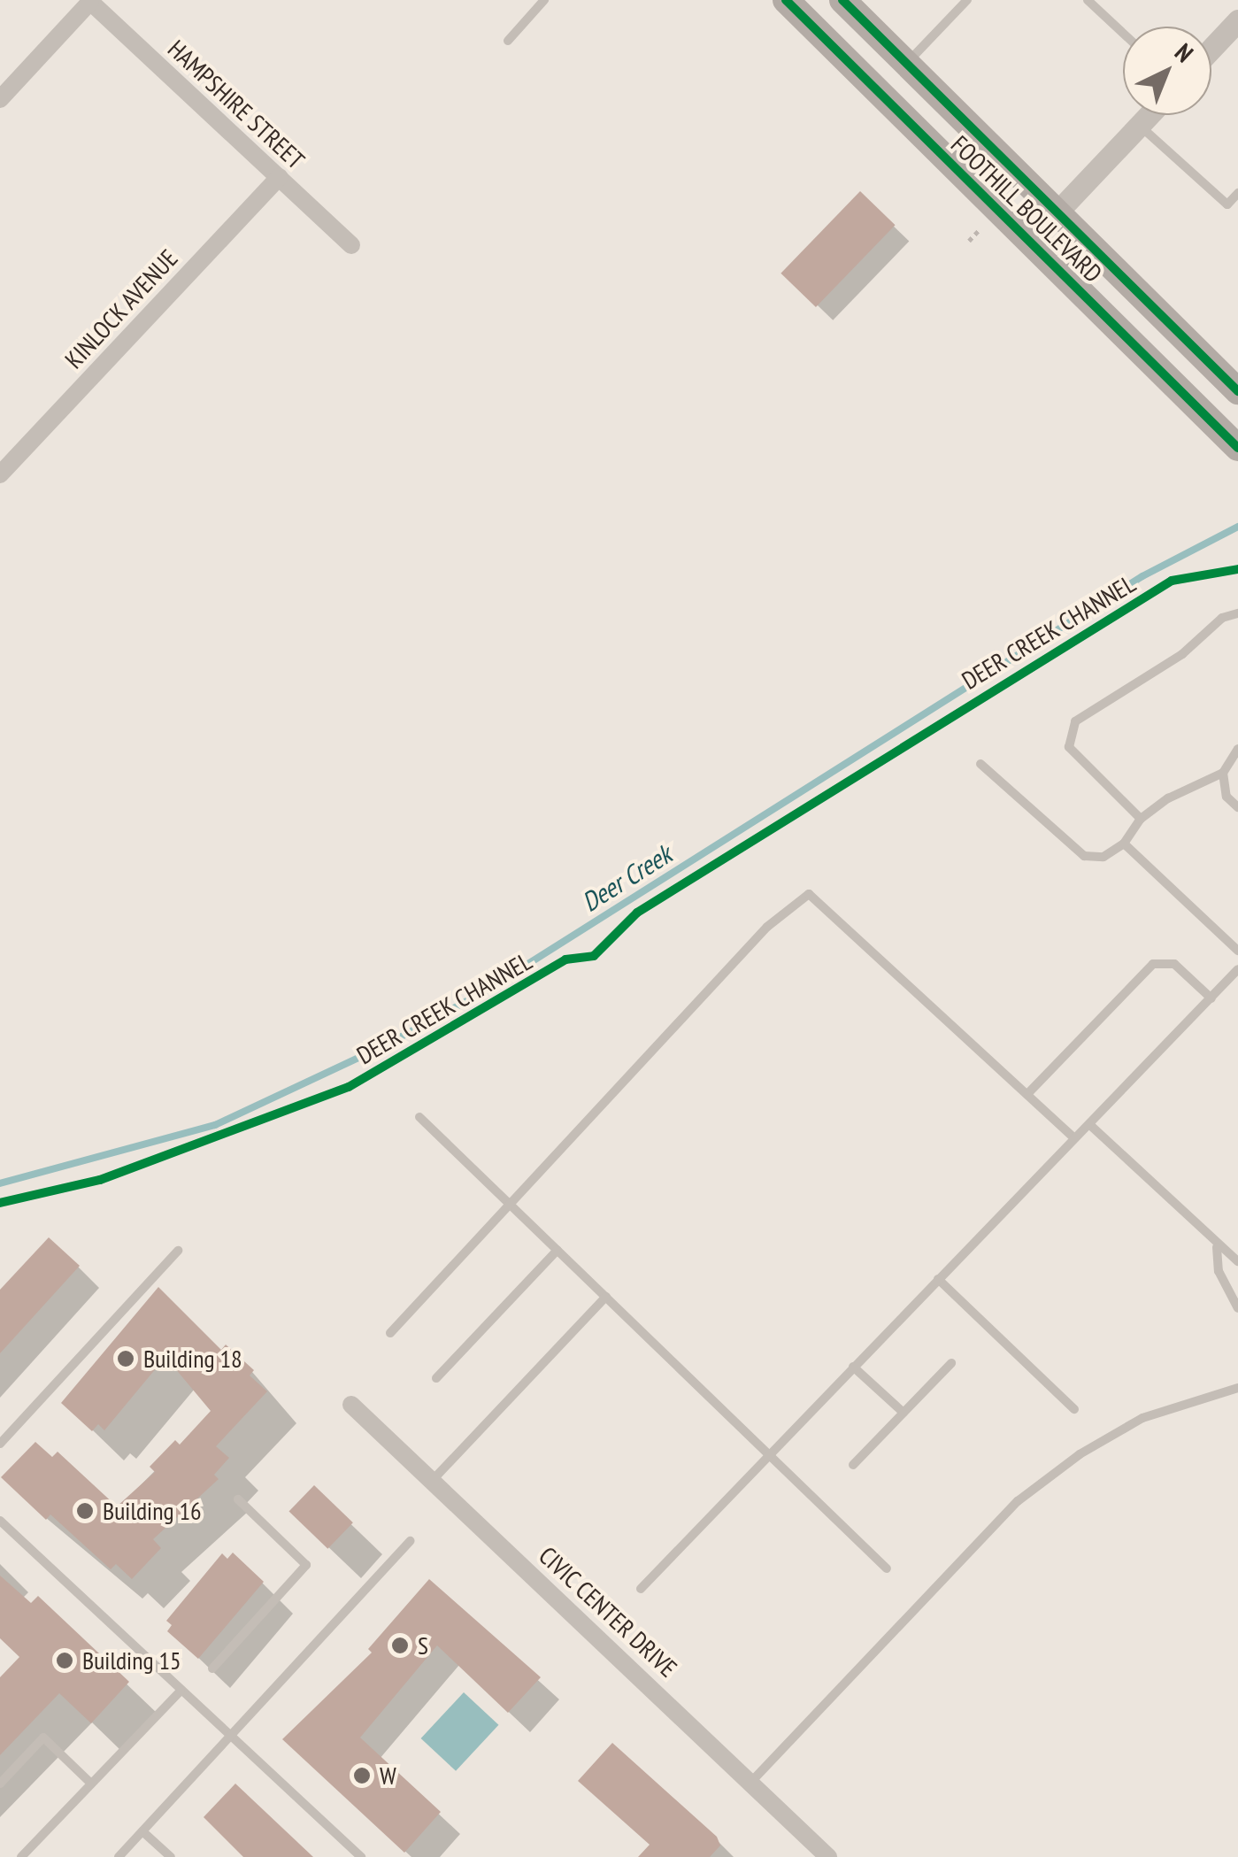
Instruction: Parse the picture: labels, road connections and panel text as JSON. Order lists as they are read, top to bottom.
{
  "streets": {
    "main road": ["FOOTHILL BOULEVARD"],
    "street": ["HAMPSHIRE STREET", "KINLOCK AVENUE", "CIVIC CENTER DRIVE"],
    "cycle path": ["DEER CREEK CHANNEL"]
  },
  "crossings": [
    ["HAMPSHIRE STREET", "KINLOCK AVENUE"]
  ],
  "water": ["Deer Creek"],
  "places": [
    "Building 18",
    "Building 16",
    "S",
    "Building 15",
    "W"
  ],
  "north": "top right"
}
